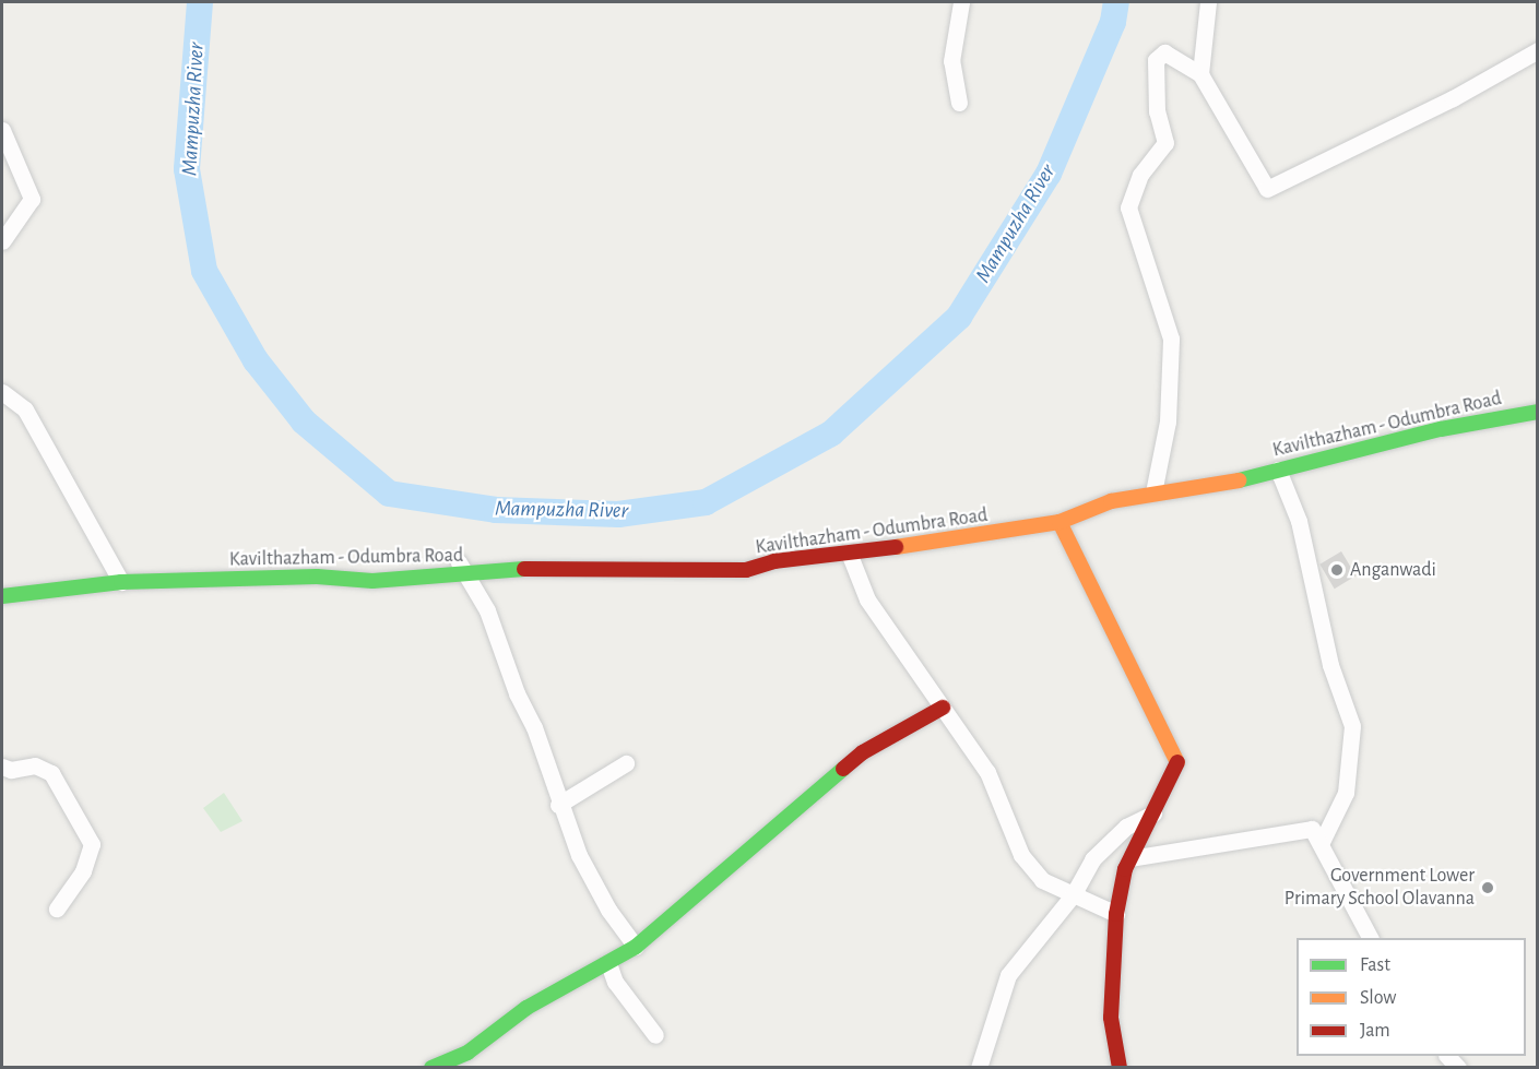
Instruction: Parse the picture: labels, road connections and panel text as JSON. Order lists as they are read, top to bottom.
{
  "streets": {
    "main road": ["Kavilthazham - Odumbra Road"]
  },
  "water": ["Mampuzha River"],
  "places": ["Anganwadi", "Government Lower Primary School Olavanna"],
  "legend": ["Fast", "Slow", "Jam"]
}
